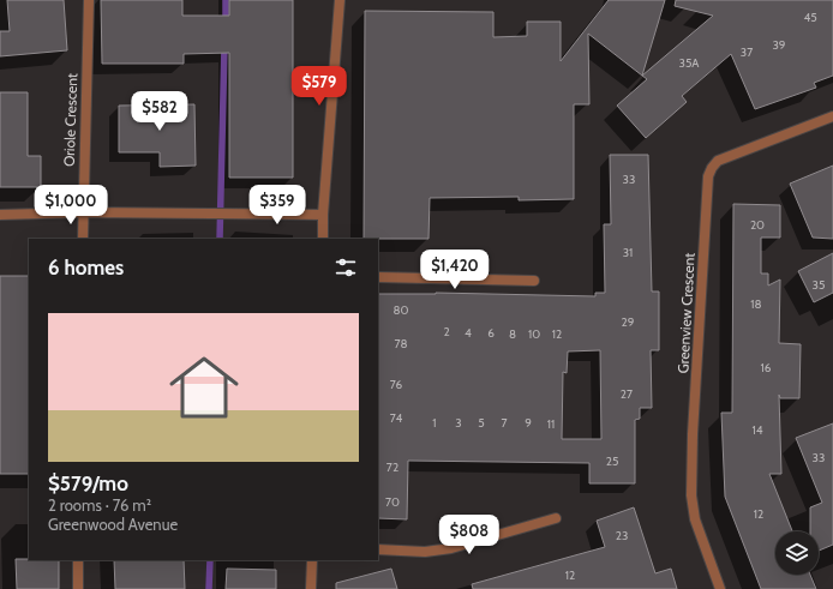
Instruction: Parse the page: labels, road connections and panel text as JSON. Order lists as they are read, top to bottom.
{
  "streets": {
    "street": ["Oriole Crescent", "Greenview Crescent"]
  },
  "house_numbers": [
    "45",
    "39",
    "37",
    "35A",
    "33",
    "20",
    "31",
    "35",
    "18",
    "80",
    "29",
    "2",
    "4",
    "6",
    "8",
    "10",
    "12",
    "78",
    "16",
    "76",
    "27",
    "74",
    "1",
    "3",
    "5",
    "7",
    "9",
    "11",
    "14",
    "33",
    "25",
    "72",
    "70",
    "12",
    "23",
    "12"
  ],
  "page": {
    "price": [
      "$579",
      "$582",
      "$1,000",
      "$359",
      "$1,420",
      "$808"
    ],
    "heading": "6 homes",
    "list": [
      {
        "name": "$579/mo",
        "note": "2 rooms · 76 m² · Greenwood Avenue"
      }
    ]
  }
}
